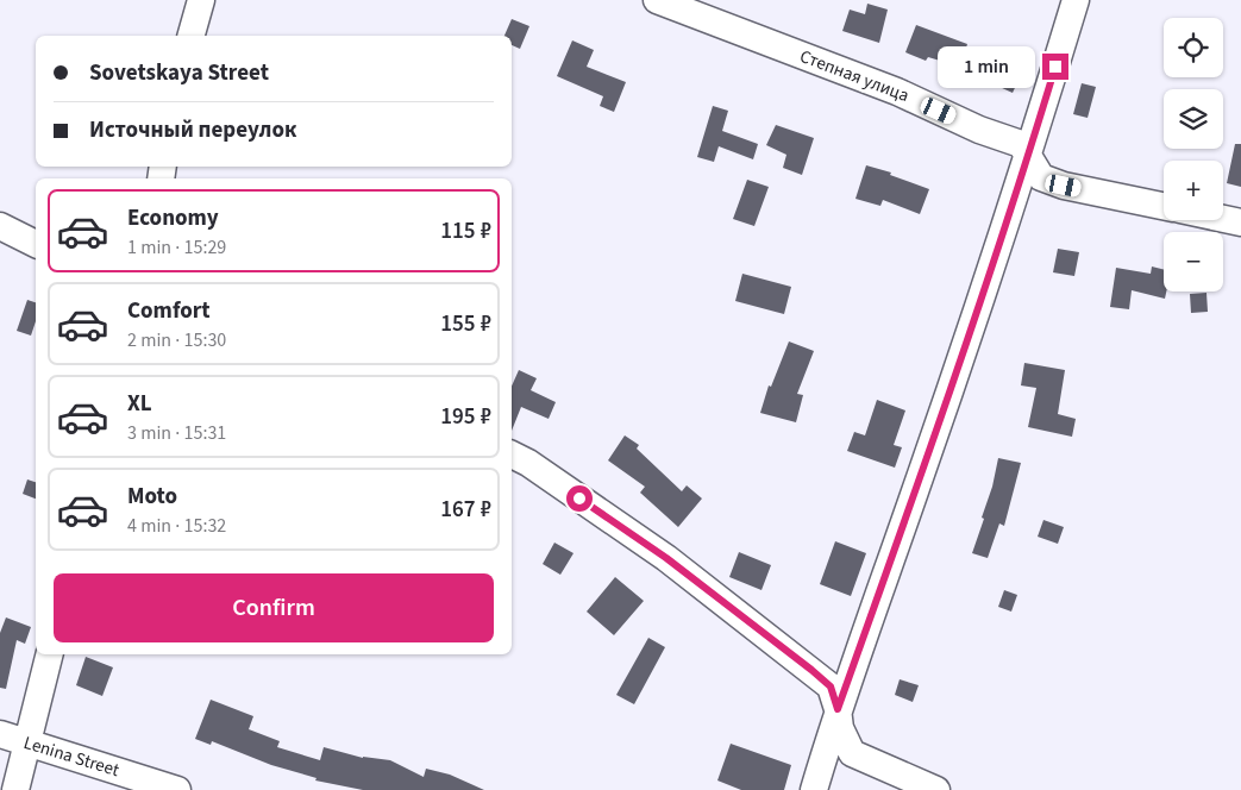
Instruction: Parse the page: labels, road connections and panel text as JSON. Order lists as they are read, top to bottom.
{
  "streets": {
    "street": ["Степная улица", "Lenina Street"]
  },
  "page": {
    "map_buttons": ["+", "−"],
    "banner": ["Sovetskaya Street", "Источный переулок"],
    "bubble": "1 min",
    "list": [
      {
        "name": "Economy",
        "note": "1 min · 15:29",
        "value": "115 ₽"
      },
      {
        "name": "Comfort",
        "note": "2 min · 15:30",
        "value": "155 ₽"
      },
      {
        "name": "XL",
        "note": "3 min · 15:31",
        "value": "195 ₽"
      },
      {
        "name": "Moto",
        "note": "4 min · 15:32",
        "value": "167 ₽"
      }
    ],
    "buttons": "Confirm"
  }
}
